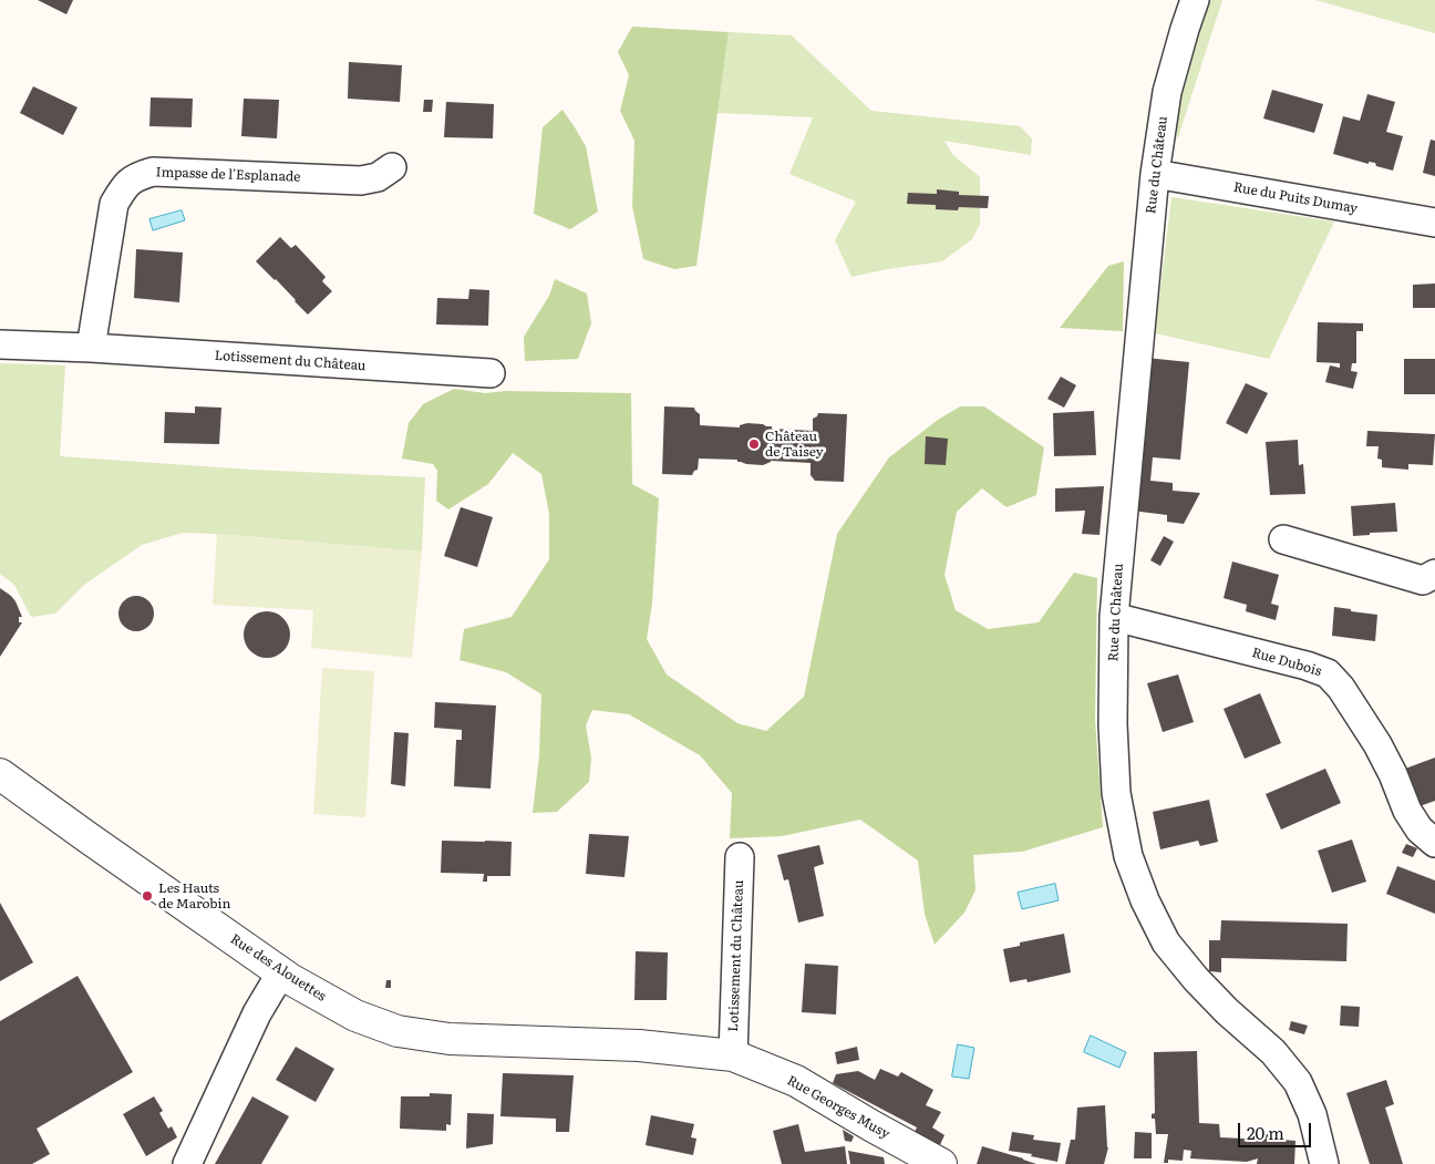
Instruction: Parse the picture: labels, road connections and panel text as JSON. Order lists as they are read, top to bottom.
{
  "streets": {
    "street": [
      "Rue du Château",
      "Impasse de l'Esplanade",
      "Rue du Puits Dumay",
      "Lotissement du Château",
      "Rue Dubois",
      "Rue des Alouettes",
      "Rue Georges Musy"
    ]
  },
  "crossings": [
    ["Rue du Château", "Rue du Puits Dumay"],
    ["Rue du Château", "Rue Dubois"],
    ["Impasse de l'Esplanade", "Lotissement du Château"],
    ["Lotissement du Château", "Rue Georges Musy"],
    ["Rue des Alouettes", "Rue Georges Musy"]
  ],
  "places": ["Château de Taisey", "Les Hauts de Marobin"],
  "scale_bar": "20 m"
}
